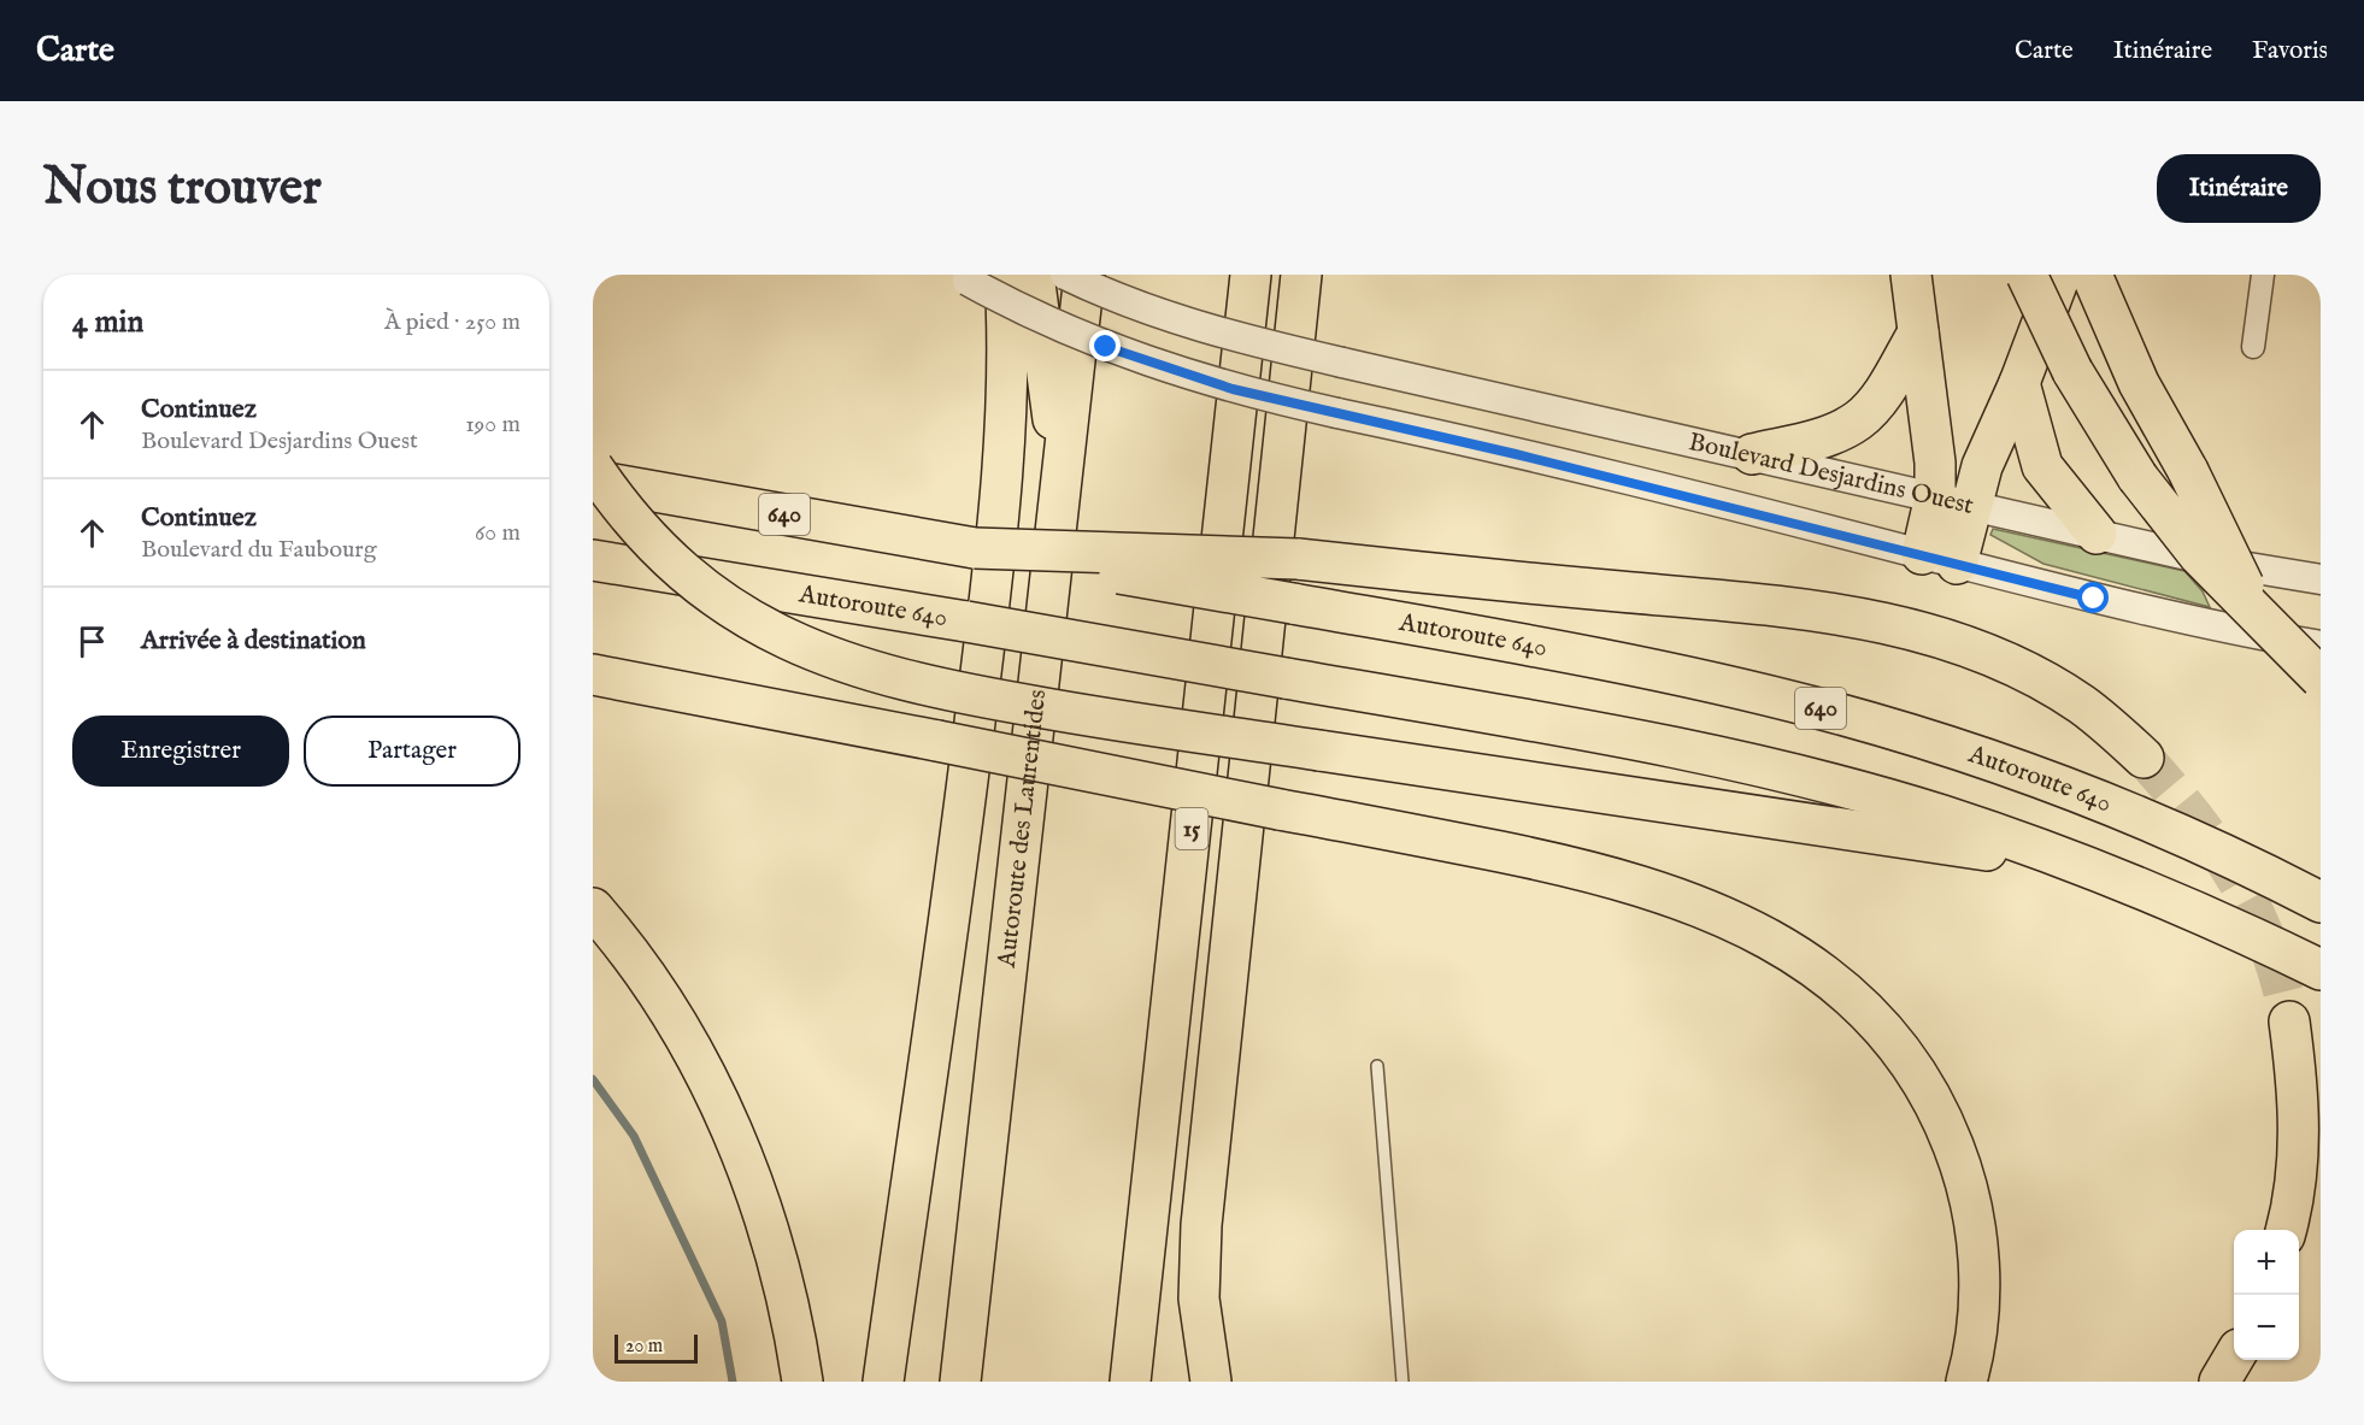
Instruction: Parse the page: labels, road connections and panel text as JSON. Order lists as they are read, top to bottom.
{
  "streets": {
    "highway": [
      "640",
      "Autoroute 640",
      "Autoroute des Laurentides",
      "15"
    ],
    "street": ["Boulevard Desjardins Ouest"]
  },
  "scale_bar": "20 m",
  "page": {
    "header": "Carte",
    "nav": ["Carte", "Itinéraire", "Favoris"],
    "buttons": [
      "Itinéraire",
      ["Enregistrer", "Partager"]
    ],
    "title": "Nous trouver",
    "heading": ["4 min", "À pied · 250 m"],
    "list": [
      ["Continuez", "Boulevard Desjardins Ouest", "190 m"],
      ["Continuez", "Boulevard du Faubourg", "60 m"],
      "Arrivée à destination"
    ],
    "map_buttons": ["+", "−"],
    "scale": "20 m"
  }
}
